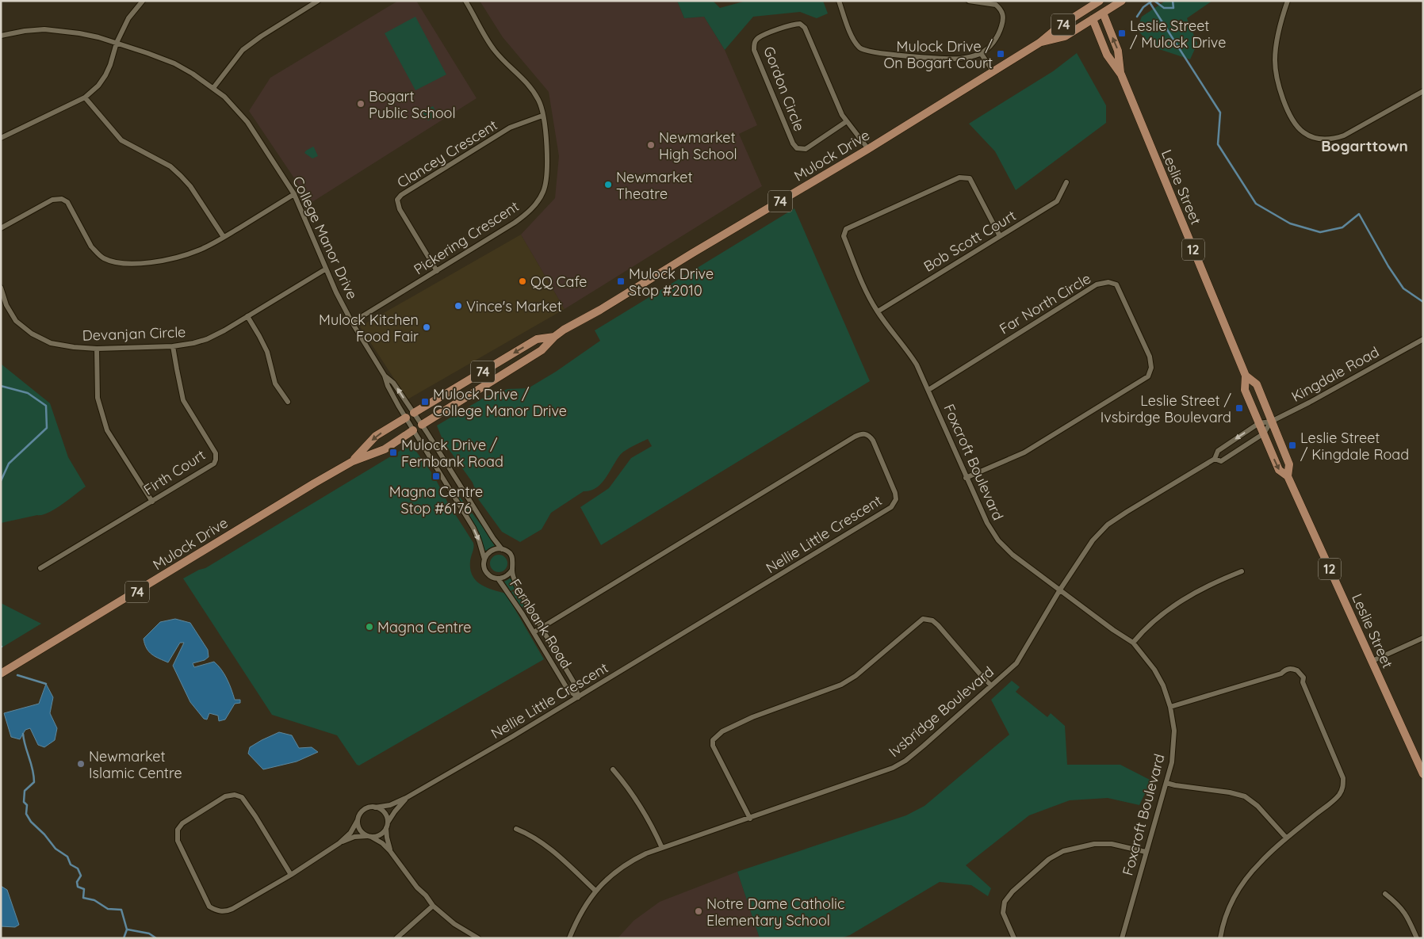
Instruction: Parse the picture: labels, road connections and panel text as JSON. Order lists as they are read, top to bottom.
{
  "streets": {
    "main road": [
      "74",
      "Mulock Drive",
      "Leslie Street",
      "12"
    ],
    "street": [
      "Gordon Circle",
      "Clancey Crescent",
      "College Manor Drive",
      "Pickering Crescent",
      "Bob Scott Court",
      "Far North Circle",
      "Devanjan Circle",
      "Kingdale Road",
      "Foxcroft Boulevard",
      "Firth Court",
      "Nellie Little Crescent",
      "Fernbank Road",
      "Ivsbridge Boulevard"
    ]
  },
  "crossings": [
    ["Gordon Circle", "Mulock Drive"],
    ["Clancey Crescent", "Pickering Crescent"],
    ["Mulock Drive", "Leslie Street"],
    ["Mulock Drive", "College Manor Drive"],
    ["Leslie Street", "Kingdale Road"],
    ["Leslie Street", "Ivsbridge Boulevard"],
    ["College Manor Drive", "Pickering Crescent"],
    ["College Manor Drive", "Devanjan Circle"],
    ["Bob Scott Court", "Foxcroft Boulevard"],
    ["Far North Circle", "Foxcroft Boulevard"],
    ["Devanjan Circle", "Firth Court"],
    ["Kingdale Road", "Ivsbridge Boulevard"],
    ["Foxcroft Boulevard", "Ivsbridge Boulevard"],
    ["Nellie Little Crescent", "Fernbank Road"]
  ],
  "districts": ["Bogarttown"],
  "places": {
    "transit": [
      "Leslie Street / Mulock Drive",
      "Mulock Drive / On Bogart Court",
      "Mulock Drive Stop #2010",
      "Mulock Drive / College Manor Drive",
      "Leslie Street / Ivsbirdge Boulevard",
      "Leslie Street / Kingdale Road",
      "Mulock Drive / Fernbank Road",
      "Magna Centre Stop #6176"
    ],
    "other": [
      "Bogart Public School",
      "Newmarket High School",
      "Newmarket Theatre",
      "QQ Cafe",
      "Vince's Market",
      "Mulock Kitchen Food Fair",
      "Magna Centre",
      "Newmarket Islamic Centre",
      "Notre Dame Catholic Elementary School"
    ]
  }
}
